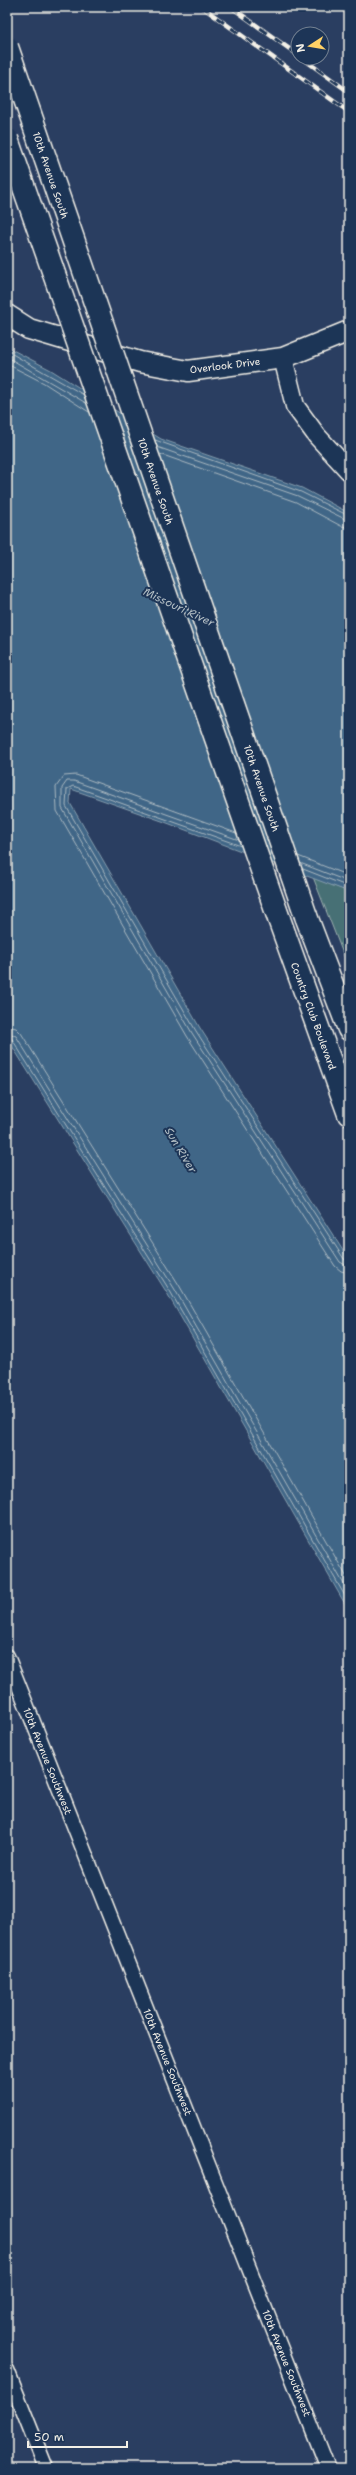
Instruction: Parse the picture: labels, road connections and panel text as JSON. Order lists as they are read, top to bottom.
{
  "streets": {
    "highway": ["10th Avenue South", "Country Club Boulevard"],
    "main road": ["Overlook Drive"],
    "street": ["10th Avenue Southwest"]
  },
  "water": ["Missouri River", "Sun River"],
  "scale_bar": "50 m",
  "north": "left"
}
